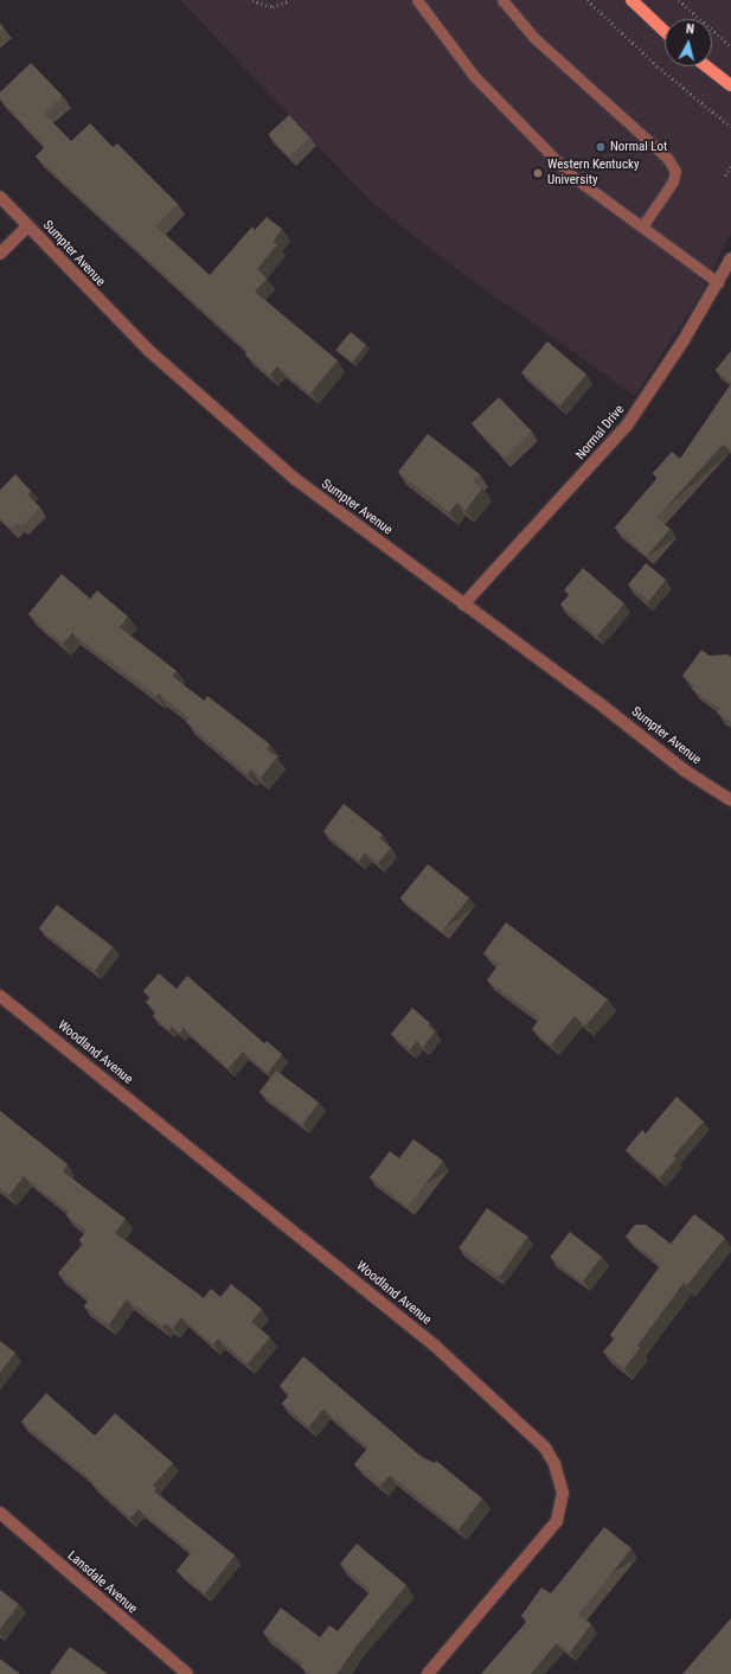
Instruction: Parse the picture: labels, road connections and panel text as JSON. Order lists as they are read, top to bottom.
{
  "streets": {
    "street": [
      "Sumpter Avenue",
      "Normal Drive",
      "Woodland Avenue",
      "Lansdale Avenue"
    ]
  },
  "crossings": [
    ["Sumpter Avenue", "Normal Drive"]
  ],
  "places": ["Normal Lot", "Western Kentucky University"],
  "north": "top"
}
